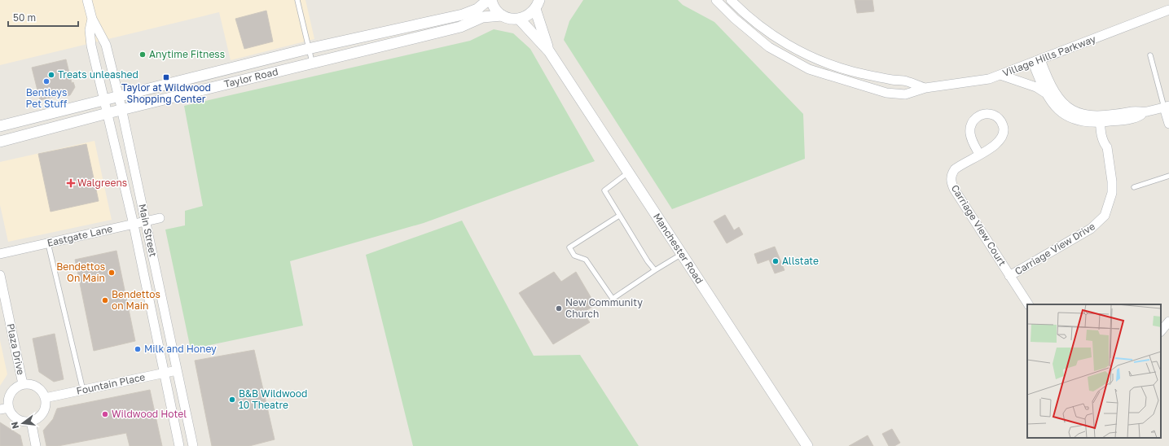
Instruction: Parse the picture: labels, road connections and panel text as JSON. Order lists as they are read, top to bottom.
{
  "streets": {
    "street": [
      "Village Hills Parkway",
      "Taylor Road",
      "Carriage View Court",
      "Main Street",
      "Eastgate Lane",
      "Manchester Road",
      "Carriage View Drive",
      "Plaza Drive",
      "Fountain Place"
    ]
  },
  "crossings": [
    ["Taylor Road", "Main Street"],
    ["Taylor Road", "Manchester Road"],
    ["Carriage View Court", "Carriage View Drive"],
    ["Main Street", "Eastgate Lane"],
    ["Main Street", "Fountain Place"],
    ["Plaza Drive", "Fountain Place"]
  ],
  "places": {
    "other": [
      "Anytime Fitness",
      "Treats unleashed",
      "Bentleys Pet Stuff",
      "Allstate",
      "Bendettos On Main",
      "Bendettos on Main",
      "New Community Church",
      "Milk and Honey",
      "B&B Wildwood 10 Theatre",
      "Wildwood Hotel"
    ],
    "transit": ["Taylor at Wildwood Shopping Center"],
    "health": ["Walgreens"]
  },
  "scale_bar": "50 m",
  "north": "left"
}
